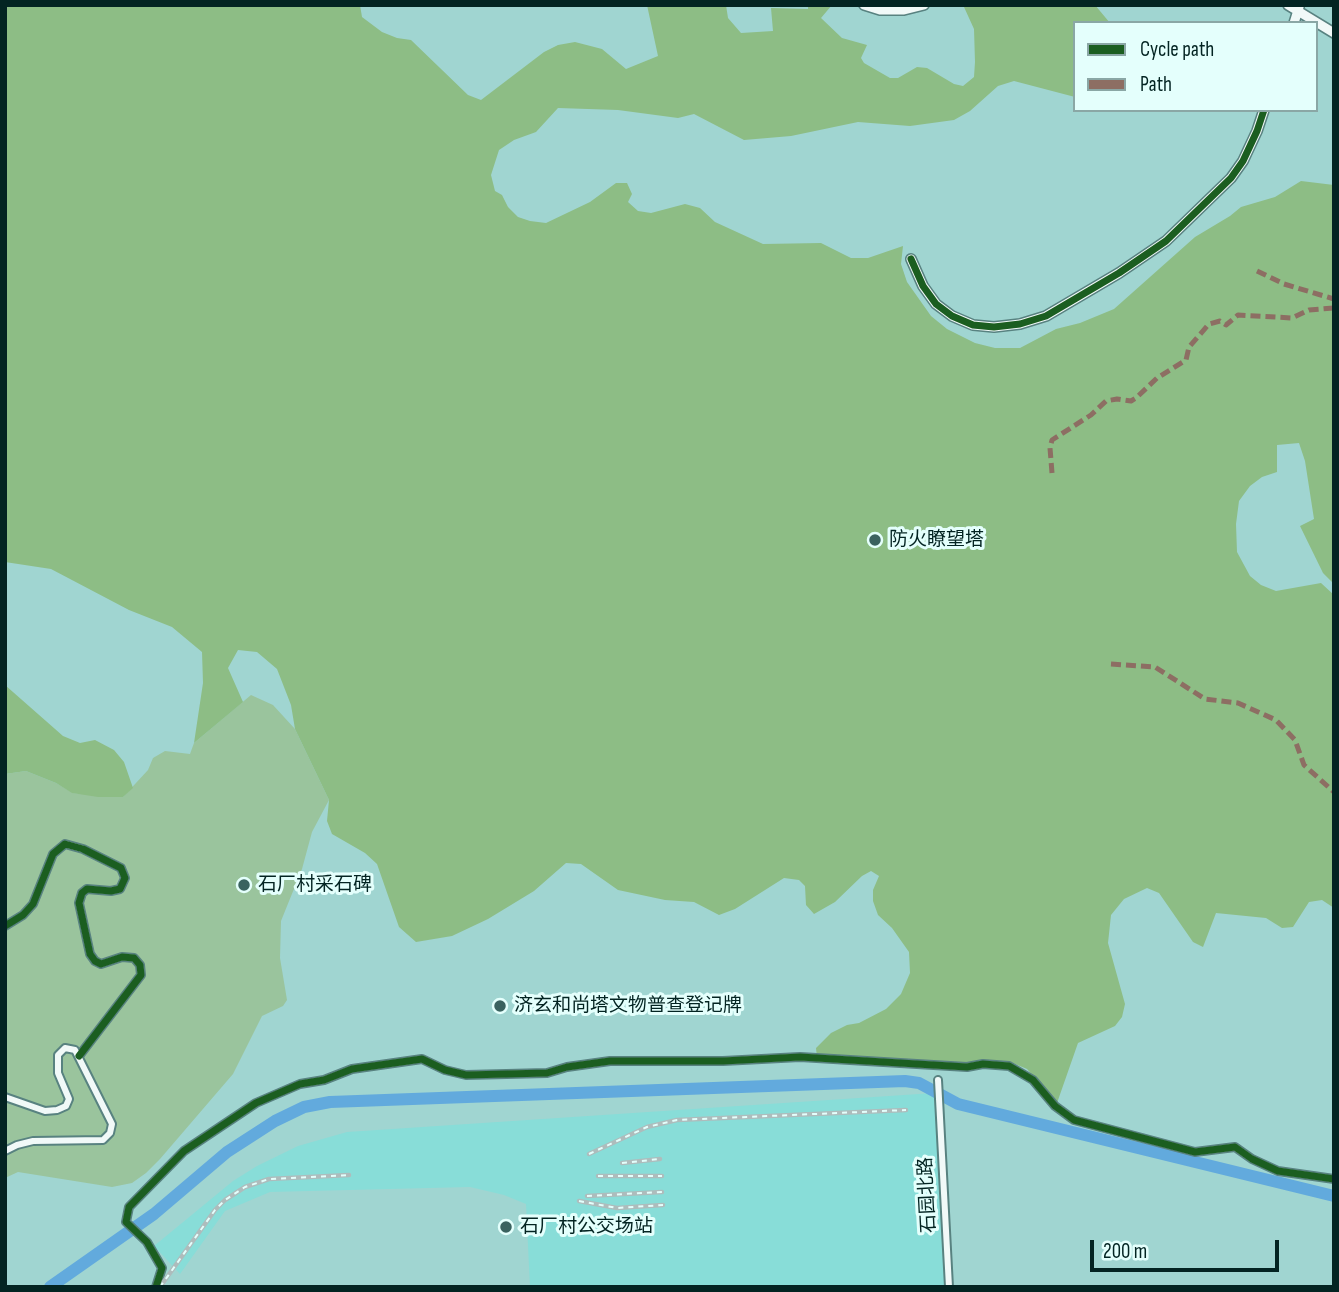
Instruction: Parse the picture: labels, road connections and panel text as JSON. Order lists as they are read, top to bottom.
{
  "streets": {
    "street": ["石园北路"]
  },
  "places": [
    "防火瞭望塔",
    "石厂村采石碑",
    "济玄和尚塔文物普查登记牌",
    "石厂村公交场站"
  ],
  "legend": ["Cycle path", "Path"],
  "scale_bar": "200 m"
}
